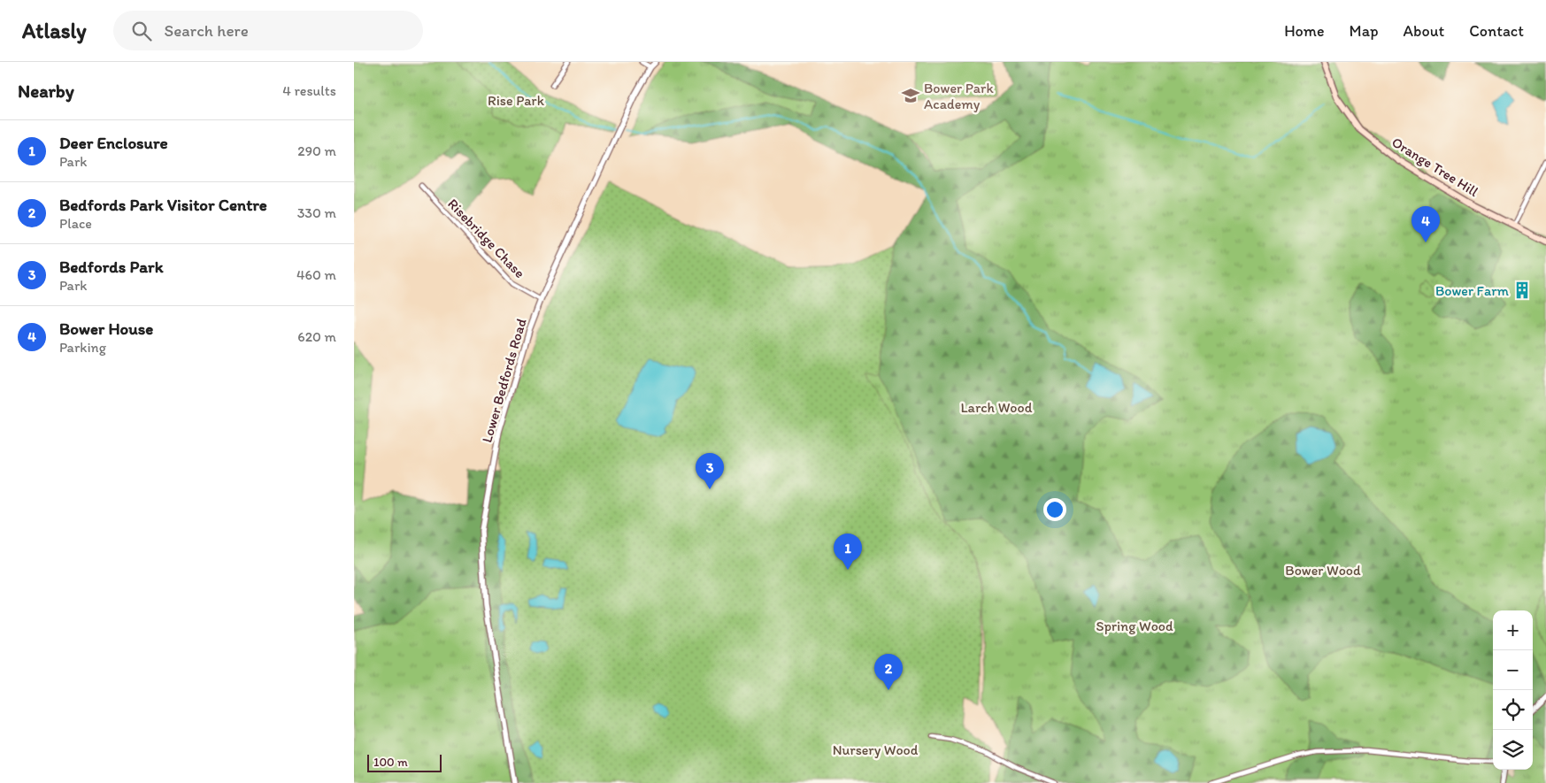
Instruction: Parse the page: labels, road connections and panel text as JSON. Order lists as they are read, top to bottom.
{
  "streets": {
    "main road": ["Orange Tree Hill"],
    "street": ["Risebridge Chase", "Lower Bedfords Road"]
  },
  "crossings": [
    ["Risebridge Chase", "Lower Bedfords Road"]
  ],
  "parks": [
    "Rise Park",
    "Larch Wood",
    "Bower Wood",
    "Spring Wood",
    "Nursery Wood"
  ],
  "places": {
    "school or university": ["Bower Park Academy"],
    "building": ["Bower Farm"]
  },
  "scale_bar": "100 m",
  "page": {
    "header": "Atlasly",
    "search": "Search here",
    "nav": [
      "Home",
      "Map",
      "About",
      "Contact"
    ],
    "heading": ["Nearby", "4 results"],
    "list": [
      {
        "mark": "1",
        "name": "Deer Enclosure",
        "note": "Park",
        "value": "290 m"
      },
      {
        "mark": "2",
        "name": "Bedfords Park Visitor Centre",
        "note": "Place",
        "value": "330 m"
      },
      {
        "mark": "3",
        "name": "Bedfords Park",
        "note": "Park",
        "value": "460 m"
      },
      {
        "mark": "4",
        "name": "Bower House",
        "note": "Parking",
        "value": "620 m"
      }
    ],
    "pins": [
      "4",
      "3",
      "1",
      "2"
    ],
    "map_buttons": ["+", "−"],
    "scale": "100 m"
  }
}
